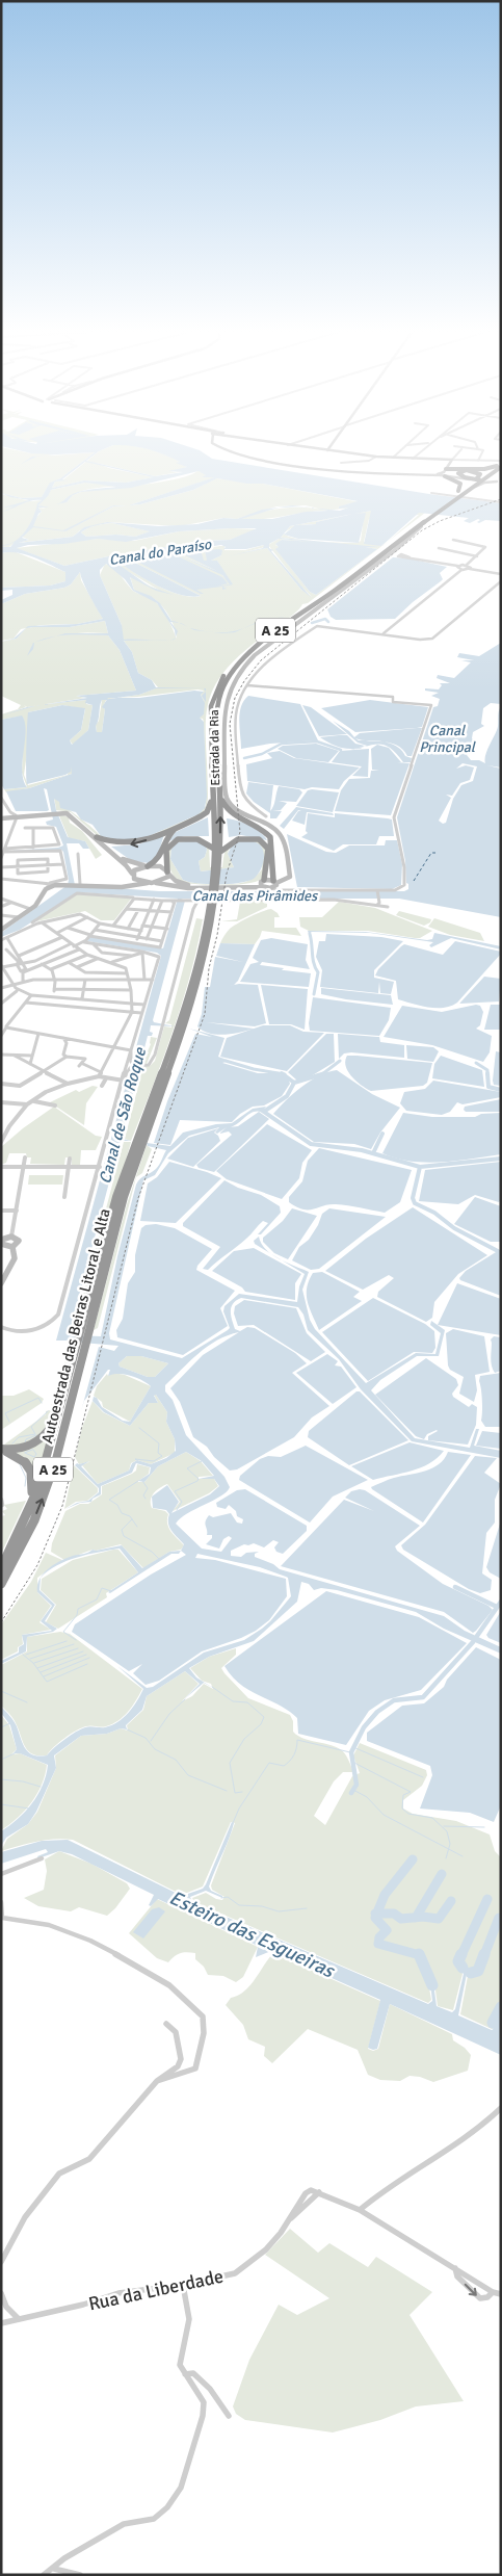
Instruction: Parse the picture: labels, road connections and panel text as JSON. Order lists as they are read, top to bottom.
{
  "streets": {
    "highway": ["A 25", "Autoestrada das Beiras Litoral e Alta"],
    "main road": ["Estrada da Ria"],
    "street": ["Rua da Liberdade"]
  },
  "crossings": [
    ["Estrada da Ria", "Autoestrada das Beiras Litoral e Alta"]
  ],
  "water": [
    "Canal do Paraíso",
    "Canal Principal",
    "Canal das Pirâmides",
    "Canal de São Roque",
    "Esteiro das Esgueiras"
  ]
}
